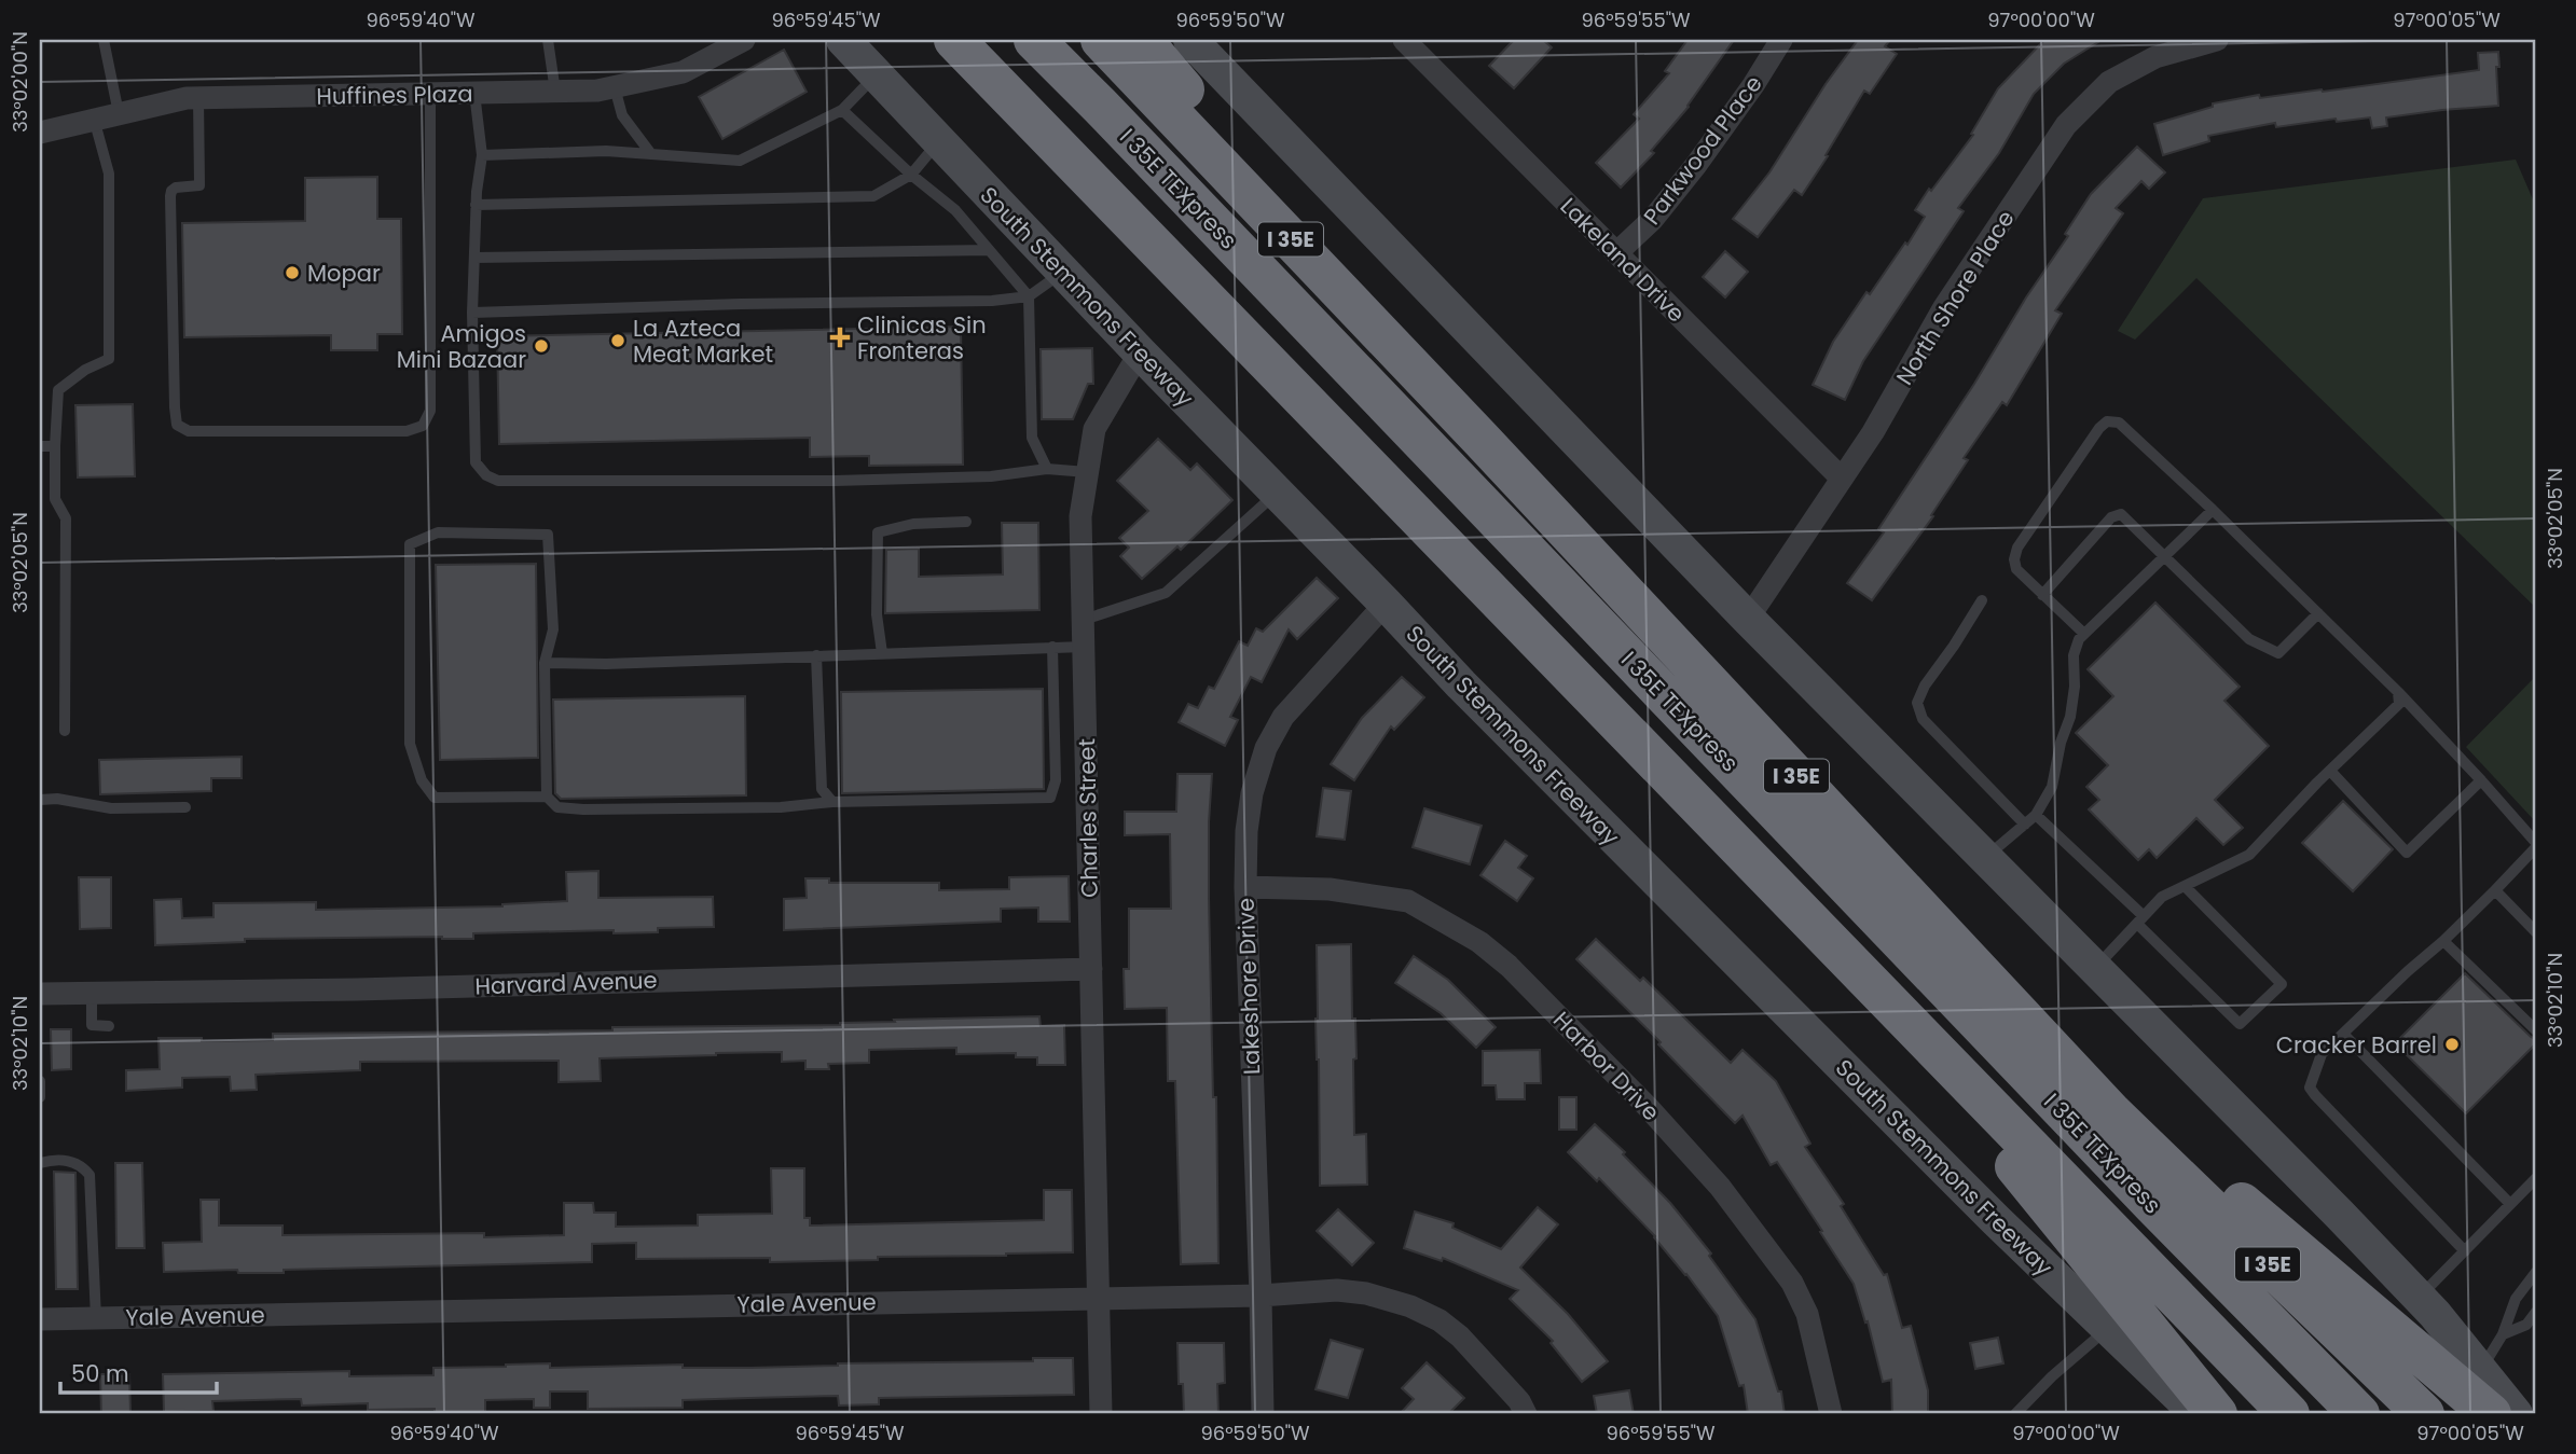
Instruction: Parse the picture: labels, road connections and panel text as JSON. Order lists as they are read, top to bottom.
{
  "streets": {
    "highway": ["I 35E TEXpress", "I 35E"],
    "main road": ["South Stemmons Freeway"],
    "street": [
      "Huffines Plaza",
      "Parkwood Place",
      "Lakeland Drive",
      "North Shore Place",
      "Charles Street",
      "Harvard Avenue",
      "Lakeshore Drive",
      "Harbor Drive",
      "Yale Avenue"
    ]
  },
  "crossings": [
    ["Parkwood Place", "Lakeland Drive"],
    ["Lakeland Drive", "North Shore Place"],
    ["South Stemmons Freeway", "Charles Street"],
    ["South Stemmons Freeway", "Lakeshore Drive"],
    ["Charles Street", "Harvard Avenue"],
    ["Charles Street", "Yale Avenue"],
    ["Lakeshore Drive", "Harbor Drive"],
    ["Lakeshore Drive", "Yale Avenue"]
  ],
  "places": {
    "other": [
      "Mopar",
      "La Azteca Meat Market",
      "Amigos Mini Bazaar",
      "Cracker Barrel"
    ],
    "health": ["Clinicas Sin Fronteras"]
  },
  "scale_bar": "50 m",
  "coordinates": [
    "96°59'40\"W",
    "96°59'45\"W",
    "96°59'50\"W",
    "96°59'55\"W",
    "97°00'00\"W",
    "97°00'05\"W",
    "33°02'00\"N",
    "33°02'05\"N",
    "33°02'10\"N"
  ]
}
